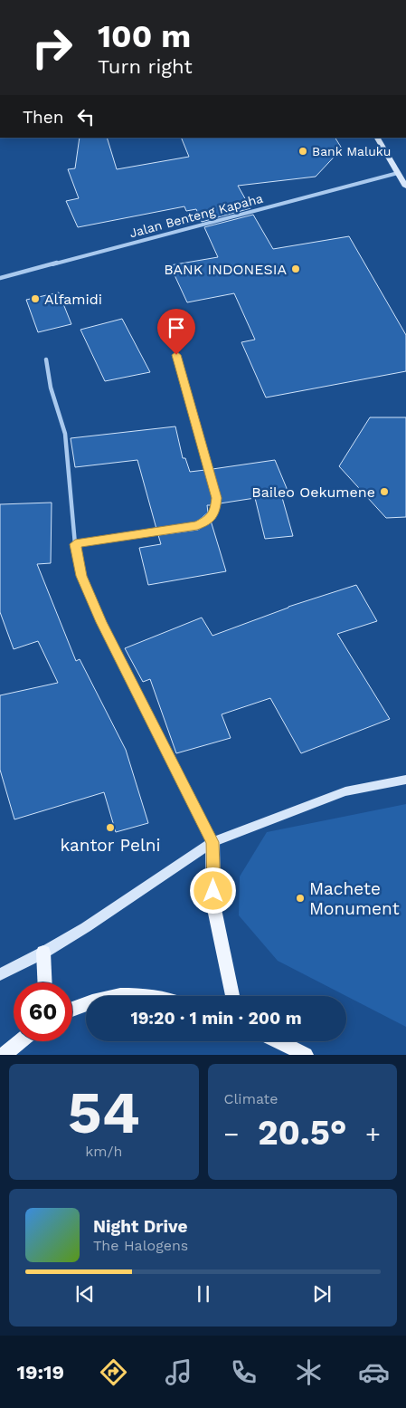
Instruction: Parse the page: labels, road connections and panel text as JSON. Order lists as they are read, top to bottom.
{
  "streets": {
    "street": ["Jalan Benteng Kapaha"]
  },
  "places": [
    "Bank Maluku",
    "BANK INDONESIA",
    "Alfamidi",
    "Baileo Oekumene",
    "kantor Pelni",
    "Machete Monument"
  ],
  "page": {
    "turn": ["100 m", "Turn right"],
    "then": "Then",
    "limit": "60",
    "trip": "19:20 · 1 min · 200 m",
    "tile": [
      ["54", "km/h"],
      "Climate"
    ],
    "heat": ["−", "20.5°", "+"],
    "song": ["Night Drive", "The Halogens"],
    "tabs": "19:19"
  }
}
